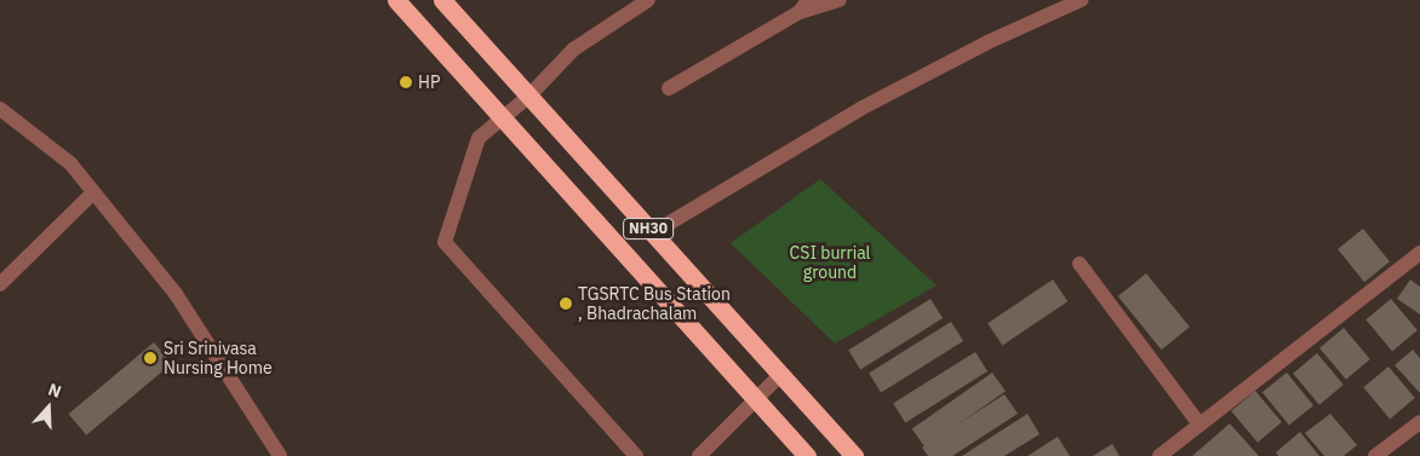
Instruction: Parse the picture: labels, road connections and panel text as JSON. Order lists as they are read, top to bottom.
{
  "streets": {
    "highway": ["NH30"]
  },
  "parks": ["CSI burrial ground"],
  "places": ["HP", "TGSRTC Bus Station , Bhadrachalam", "Sri Srinivasa Nursing Home"],
  "north": "top"
}
